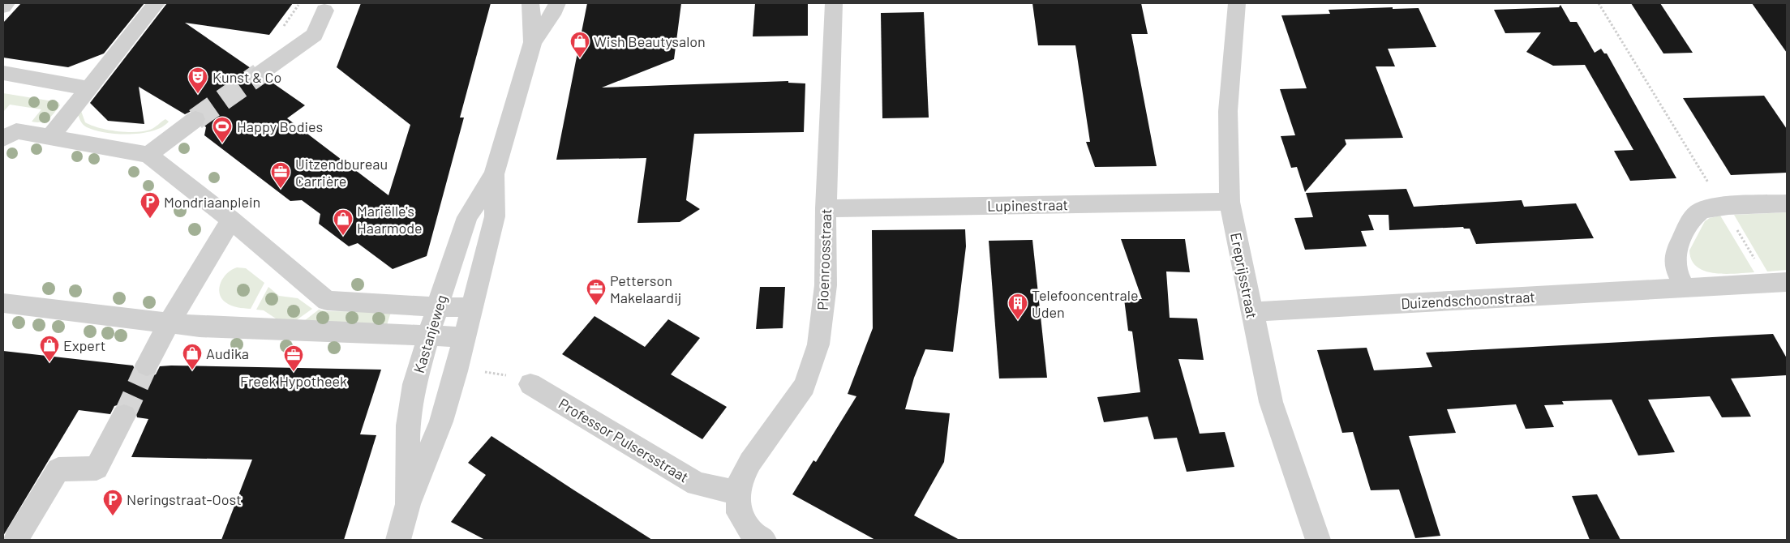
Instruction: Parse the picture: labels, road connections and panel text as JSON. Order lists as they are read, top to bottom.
{
  "streets": {
    "street": [
      "Lupinestraat",
      "Pioenroosstraat",
      "Ereprijsstraat",
      "Duizendschoonstraat",
      "Kastanjeweg",
      "Professor Pulsersstraat"
    ]
  },
  "crossings": [
    ["Lupinestraat", "Pioenroosstraat"],
    ["Lupinestraat", "Ereprijsstraat"],
    ["Pioenroosstraat", "Professor Pulsersstraat"],
    ["Ereprijsstraat", "Duizendschoonstraat"]
  ],
  "places": {
    "shop": [
      "Wish Beautysalon",
      "Mariëlle's Haarmode",
      "Expert",
      "Audika"
    ],
    "theatre": ["Kunst & Co"],
    "sports": ["Happy Bodies"],
    "office": ["Uitzendbureau Carrière", "Petterson Makelaardij", "Freek Hypotheek"],
    "parking": ["Mondriaanplein", "Neringstraat-Oost"],
    "building": ["Telefooncentrale Uden"]
  }
}
